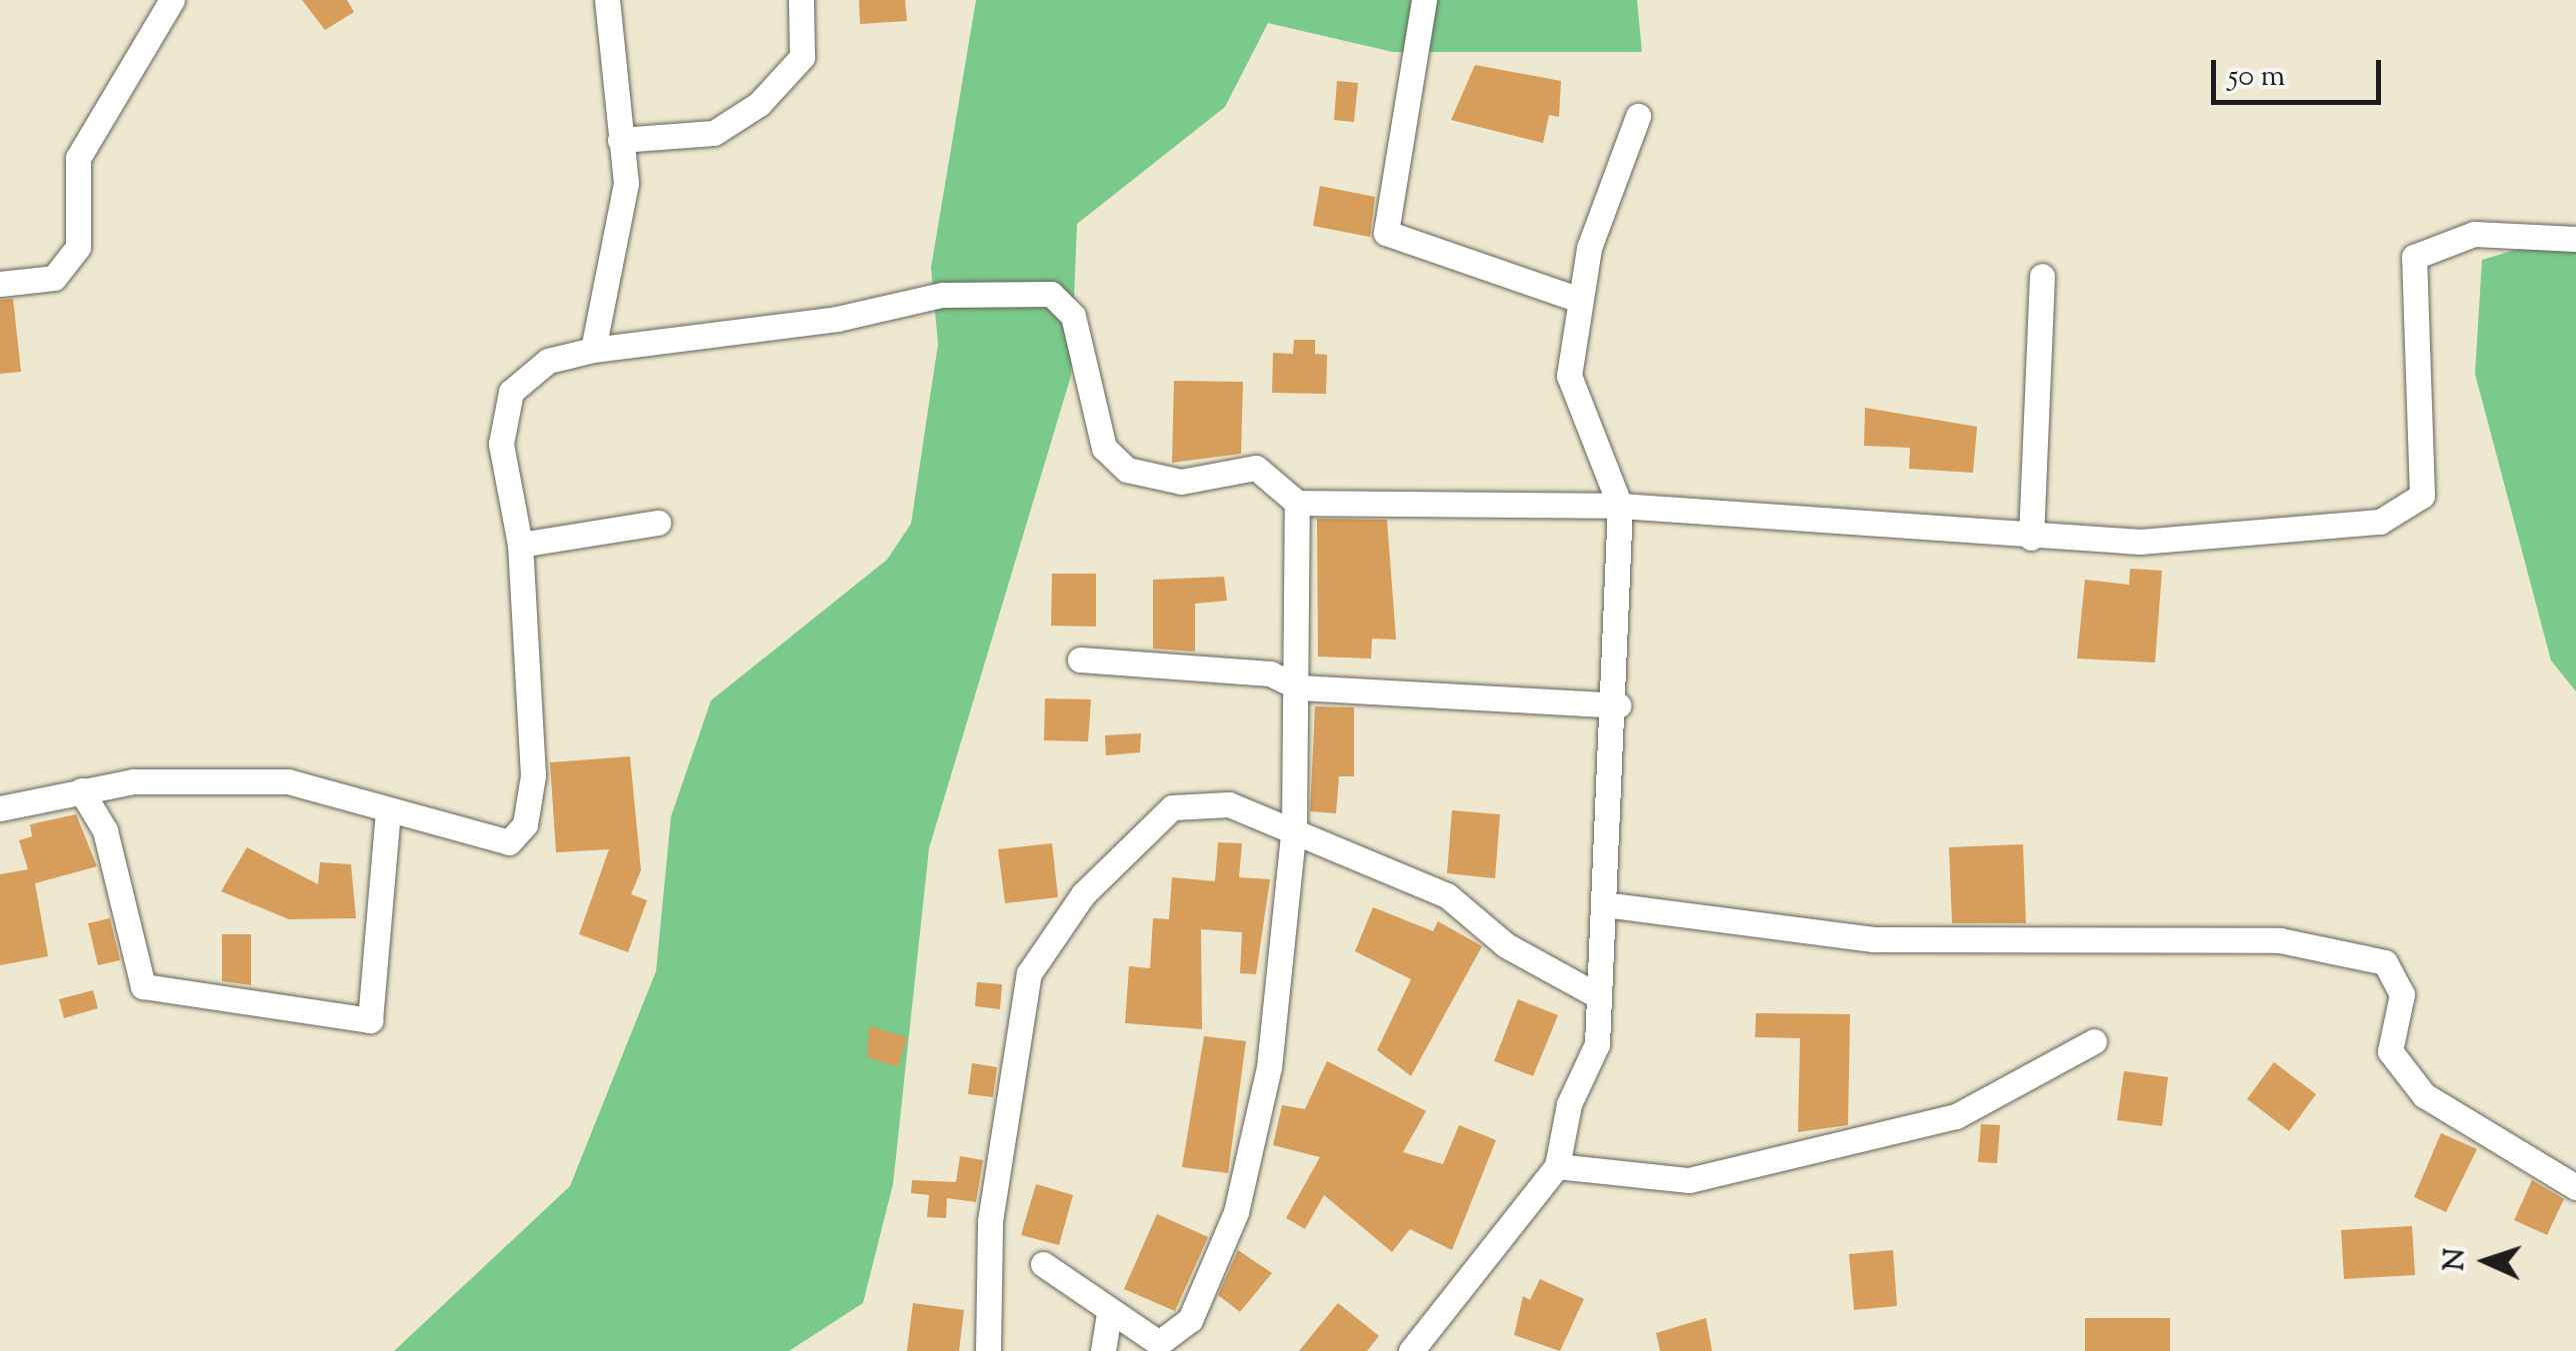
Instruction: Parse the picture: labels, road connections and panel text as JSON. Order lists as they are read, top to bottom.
{
  "scale_bar": "50 m",
  "north": "left"
}
